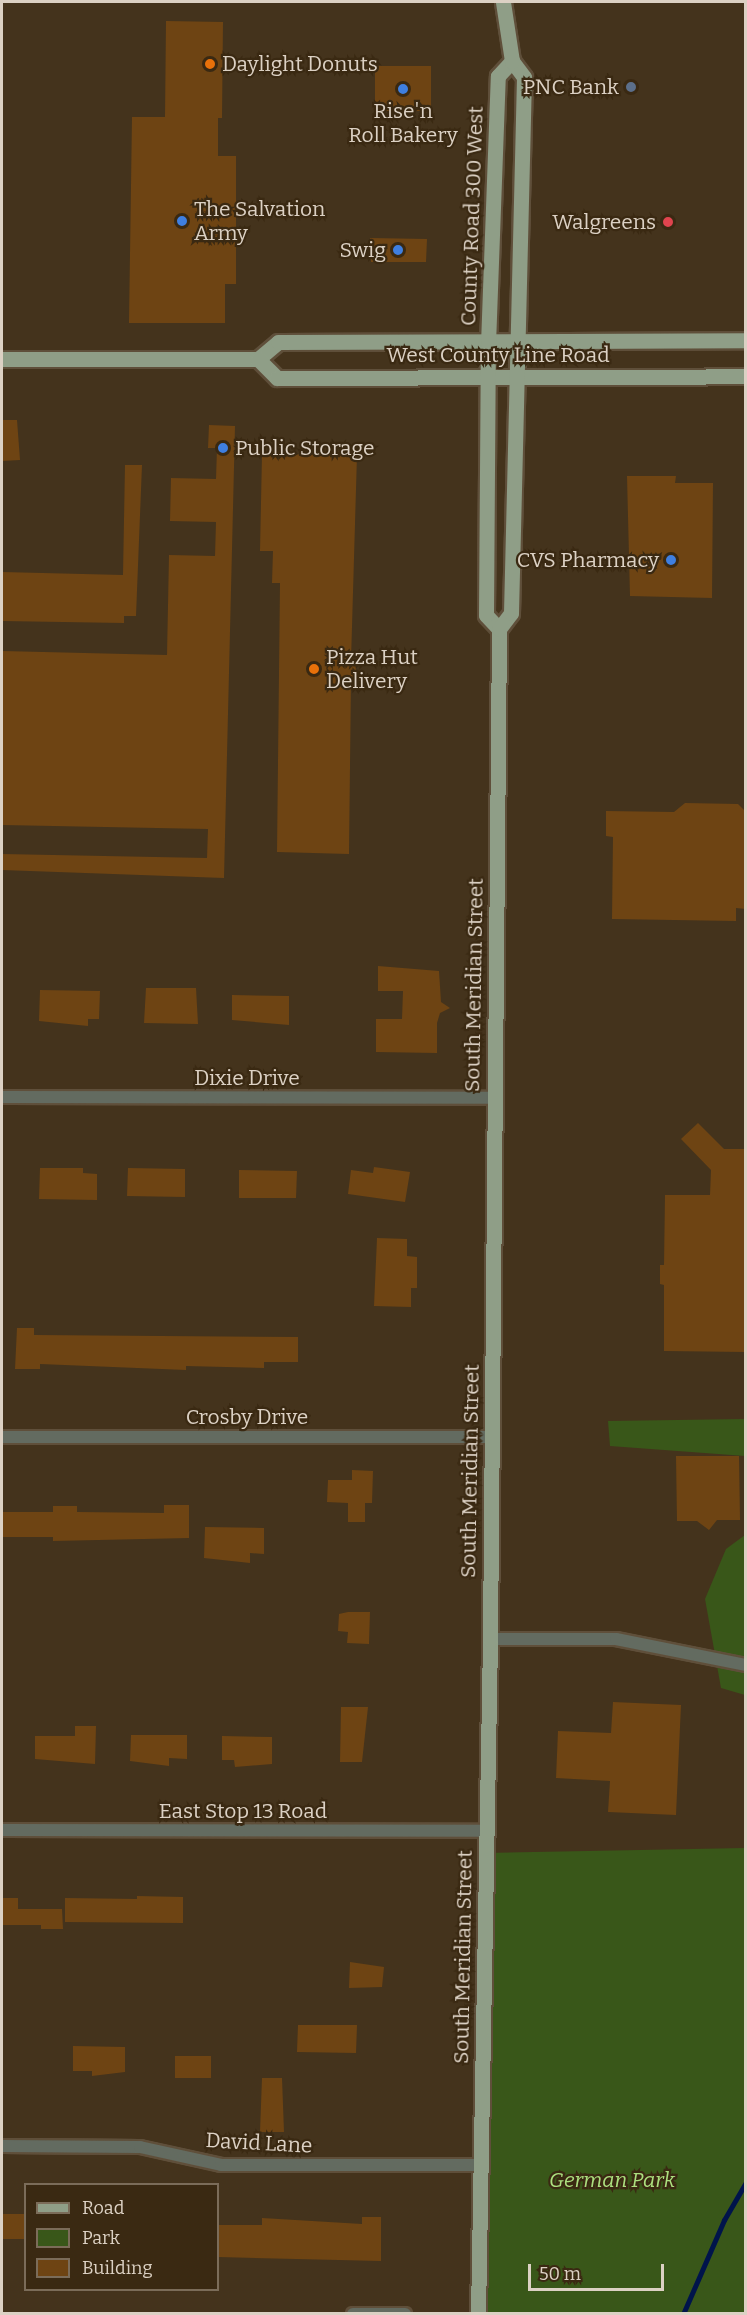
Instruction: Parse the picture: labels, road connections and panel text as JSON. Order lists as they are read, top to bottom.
{
  "streets": {
    "main road": ["County Road 300 West", "West County Line Road", "South Meridian Street"],
    "street": [
      "Dixie Drive",
      "Crosby Drive",
      "East Stop 13 Road",
      "David Lane"
    ]
  },
  "crossings": [
    ["County Road 300 West", "West County Line Road"],
    ["County Road 300 West", "South Meridian Street"],
    ["West County Line Road", "South Meridian Street"],
    ["South Meridian Street", "Dixie Drive"],
    ["South Meridian Street", "Crosby Drive"],
    ["South Meridian Street", "East Stop 13 Road"],
    ["South Meridian Street", "David Lane"]
  ],
  "parks": ["German Park"],
  "places": [
    "Daylight Donuts",
    "PNC Bank",
    "Rise'n Roll Bakery",
    "The Salvation Army",
    "Walgreens",
    "Swig",
    "Public Storage",
    "CVS Pharmacy",
    "Pizza Hut Delivery"
  ],
  "legend": ["Road", "Park", "Building"],
  "scale_bar": "50 m"
}
